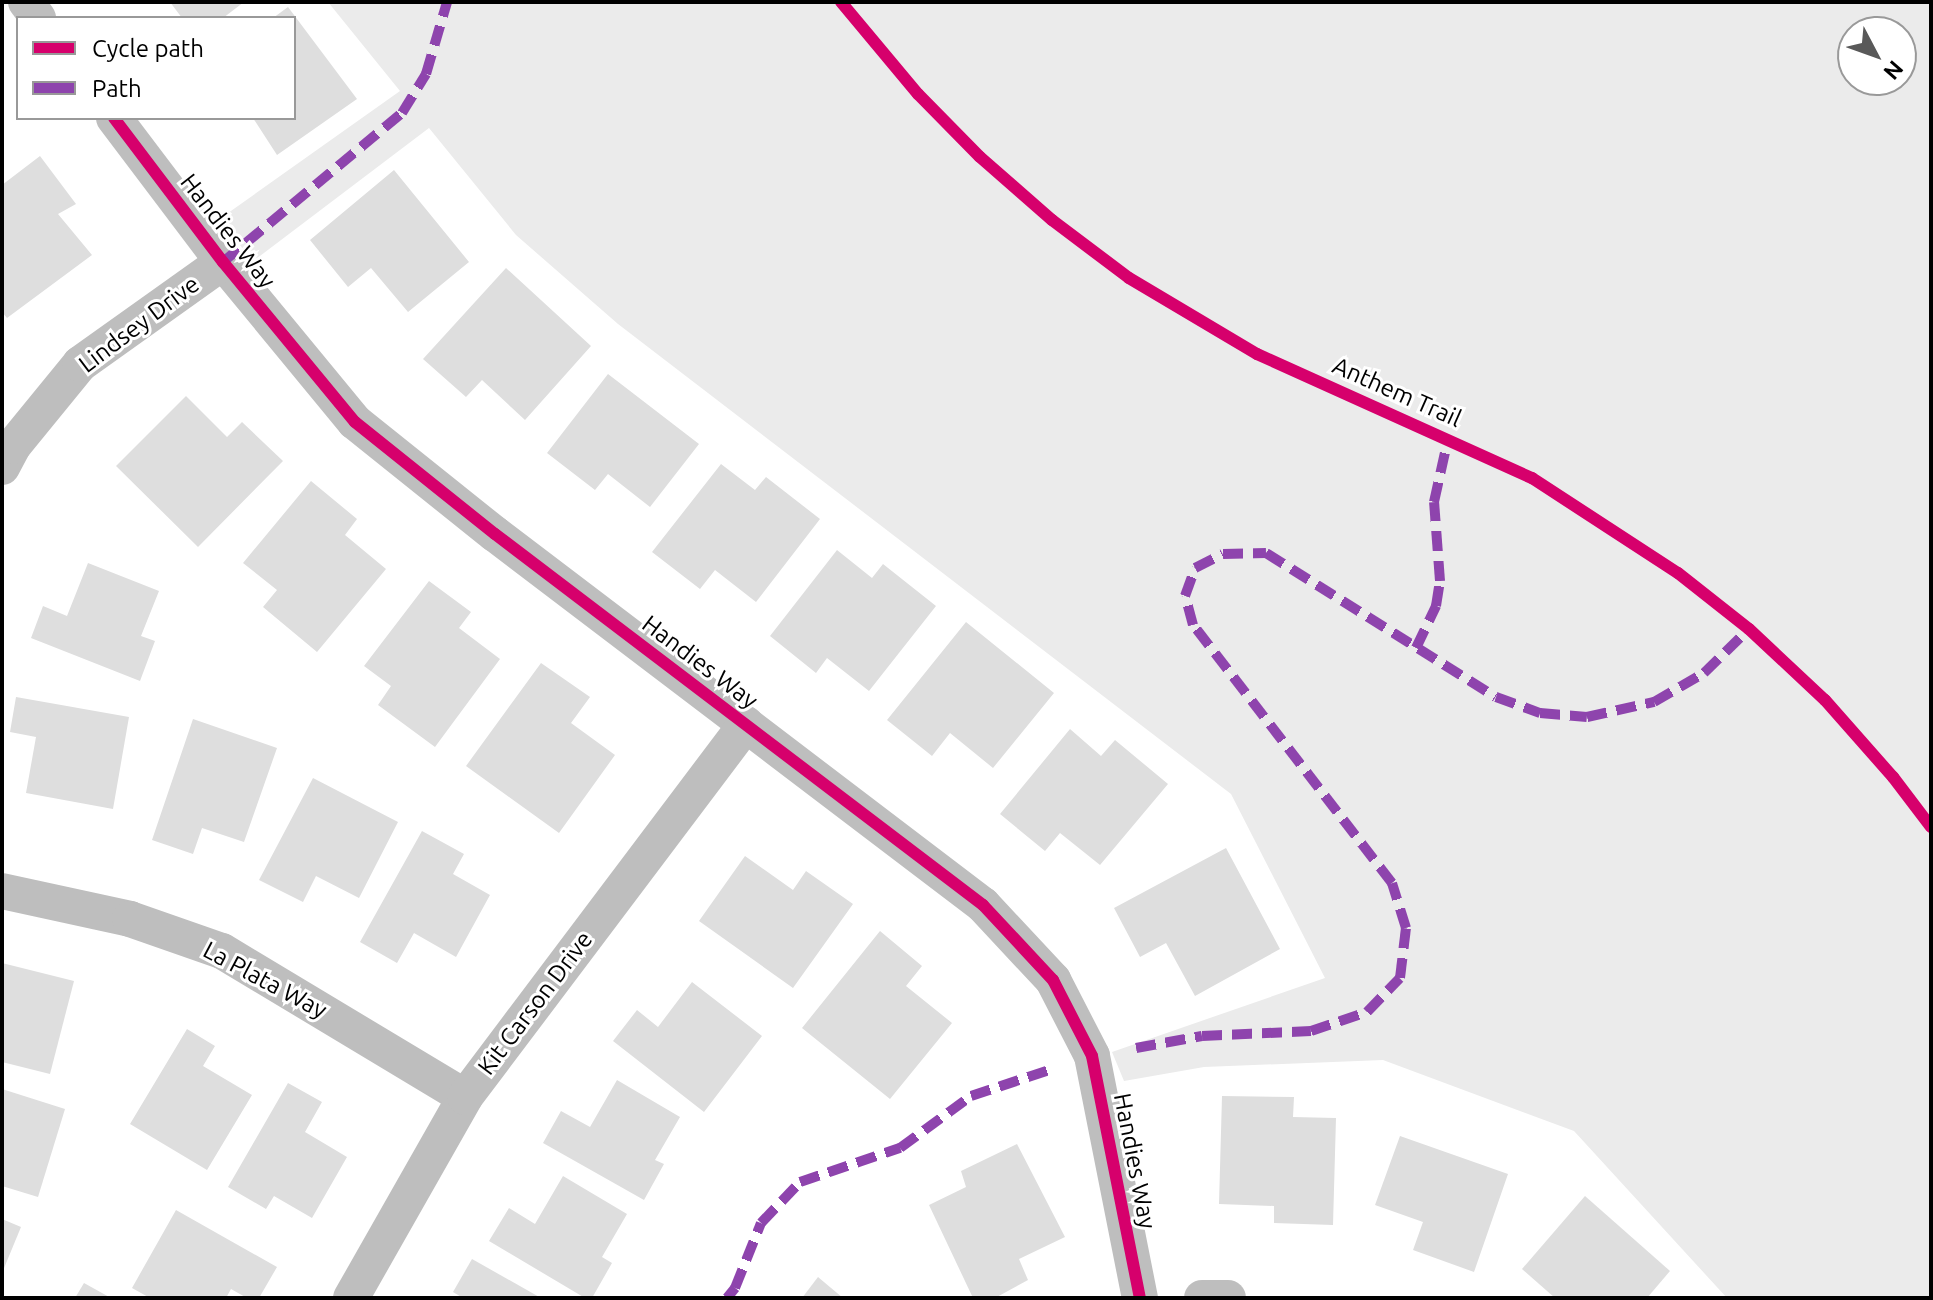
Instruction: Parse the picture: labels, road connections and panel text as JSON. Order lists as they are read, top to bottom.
{
  "streets": {
    "street": [
      "Handies Way",
      "Lindsey Drive",
      "La Plata Way",
      "Kit Carson Drive"
    ],
    "cycle path": ["Anthem Trail"]
  },
  "crossings": [
    ["Handies Way", "Lindsey Drive"],
    ["Handies Way", "Kit Carson Drive"],
    ["La Plata Way", "Kit Carson Drive"]
  ],
  "legend": ["Cycle path", "Path"],
  "north": "bottom right"
}
